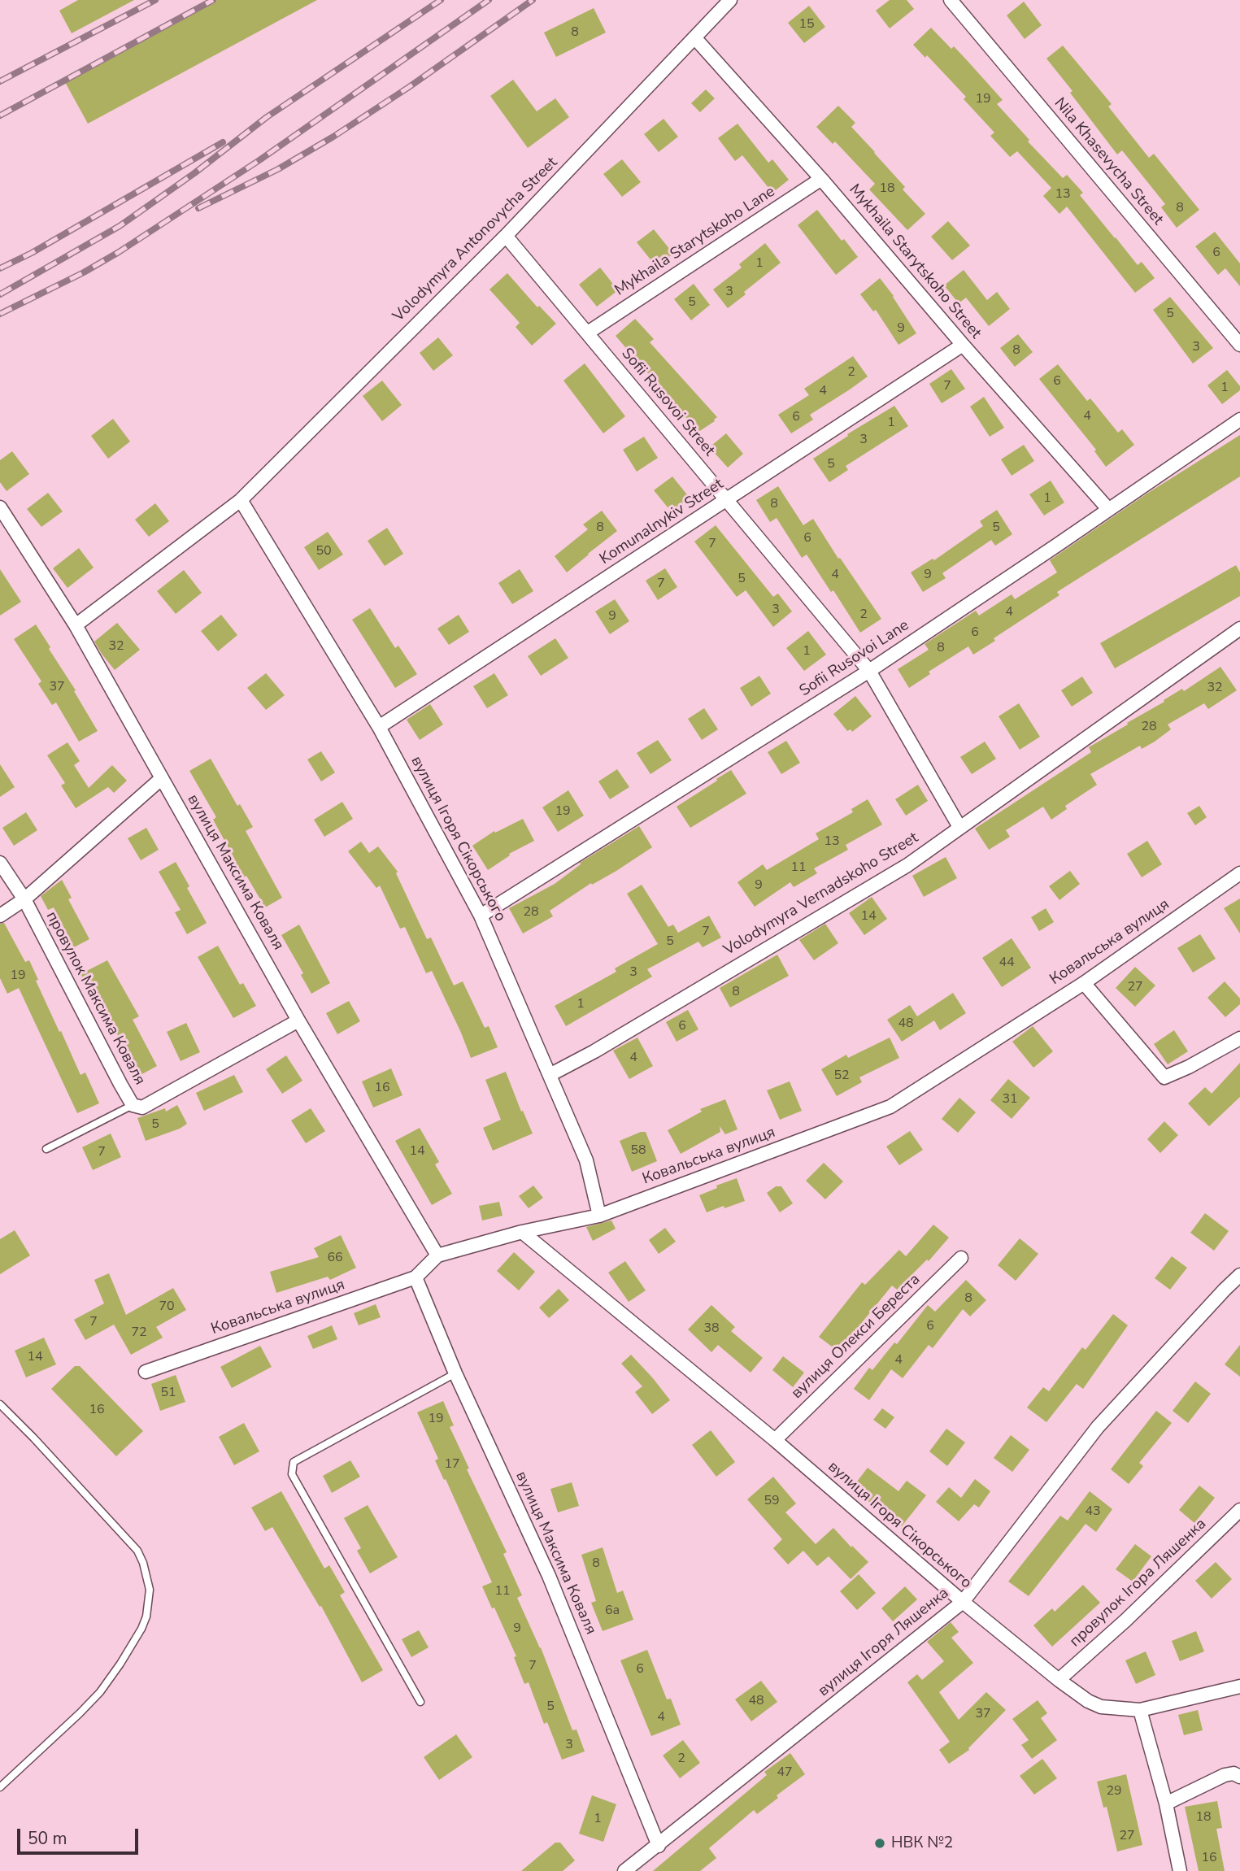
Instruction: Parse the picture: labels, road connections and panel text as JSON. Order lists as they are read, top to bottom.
{
  "streets": {
    "street": [
      "Nila Khasevycha Street",
      "Volodymyra Antonovycha Street",
      "Mykhaila Starytskoho Lane",
      "Mykhaila Starytskoho Street",
      "Sofii Rusovoi Street",
      "Komunalnykiv Street",
      "Sofii Rusovoi Lane",
      "вулиця Ігоря Сікорського",
      "вулиця Максима Коваля",
      "Volodymyra Vernadskoho Street",
      "Ковальська вулиця",
      "провулок Максима Коваля",
      "вулиця Олекси Береста",
      "провулок Ігора Ляшенка",
      "вулиця Ігоря Ляшенка"
    ]
  },
  "crossings": [
    ["Volodymyra Antonovycha Street", "Mykhaila Starytskoho Street"],
    ["Volodymyra Antonovycha Street", "Sofii Rusovoi Street"],
    ["Volodymyra Antonovycha Street", "вулиця Ігоря Сікорського"],
    ["Volodymyra Antonovycha Street", "вулиця Максима Коваля"],
    ["Mykhaila Starytskoho Lane", "Mykhaila Starytskoho Street"],
    ["Mykhaila Starytskoho Lane", "Sofii Rusovoi Street"],
    ["Mykhaila Starytskoho Street", "Komunalnykiv Street"],
    ["Mykhaila Starytskoho Street", "Sofii Rusovoi Lane"],
    ["Sofii Rusovoi Street", "Komunalnykiv Street"],
    ["Sofii Rusovoi Street", "Sofii Rusovoi Lane"],
    ["Sofii Rusovoi Street", "Volodymyra Vernadskoho Street"],
    ["Komunalnykiv Street", "вулиця Ігоря Сікорського"],
    ["Sofii Rusovoi Lane", "вулиця Ігоря Сікорського"],
    ["вулиця Ігоря Сікорського", "Volodymyra Vernadskoho Street"],
    ["вулиця Ігоря Сікорського", "Ковальська вулиця"],
    ["вулиця Ігоря Сікорського", "вулиця Олекси Береста"],
    ["вулиця Ігоря Сікорського", "провулок Ігора Ляшенка"],
    ["вулиця Ігоря Сікорського", "вулиця Ігоря Ляшенка"],
    ["вулиця Максима Коваля", "Ковальська вулиця"],
    ["вулиця Максима Коваля", "провулок Максима Коваля"],
    ["вулиця Максима Коваля", "вулиця Ігоря Ляшенка"]
  ],
  "places": ["НВК №2"],
  "house_numbers": [
    "15",
    "8",
    "19",
    "18",
    "13",
    "8",
    "6",
    "1",
    "3",
    "5",
    "5",
    "9",
    "3",
    "8",
    "2",
    "6",
    "7",
    "1",
    "4",
    "4",
    "6",
    "1",
    "3",
    "5",
    "1",
    "8",
    "8",
    "5",
    "6",
    "7",
    "50",
    "4",
    "9",
    "5",
    "7",
    "3",
    "4",
    "2",
    "9",
    "6",
    "32",
    "8",
    "1",
    "37",
    "32",
    "28",
    "19",
    "13",
    "11",
    "9",
    "28",
    "14",
    "7",
    "5",
    "44",
    "3",
    "19",
    "27",
    "8",
    "1",
    "48",
    "6",
    "4",
    "52",
    "16",
    "31",
    "5",
    "58",
    "14",
    "7",
    "66",
    "8",
    "70",
    "7",
    "6",
    "38",
    "72",
    "14",
    "4",
    "51",
    "16",
    "19",
    "17",
    "59",
    "43",
    "8",
    "11",
    "6а",
    "9",
    "7",
    "6",
    "48",
    "5",
    "37",
    "4",
    "3",
    "2",
    "47",
    "29",
    "18",
    "1",
    "27",
    "16"
  ],
  "scale_bar": "50 m"
}
